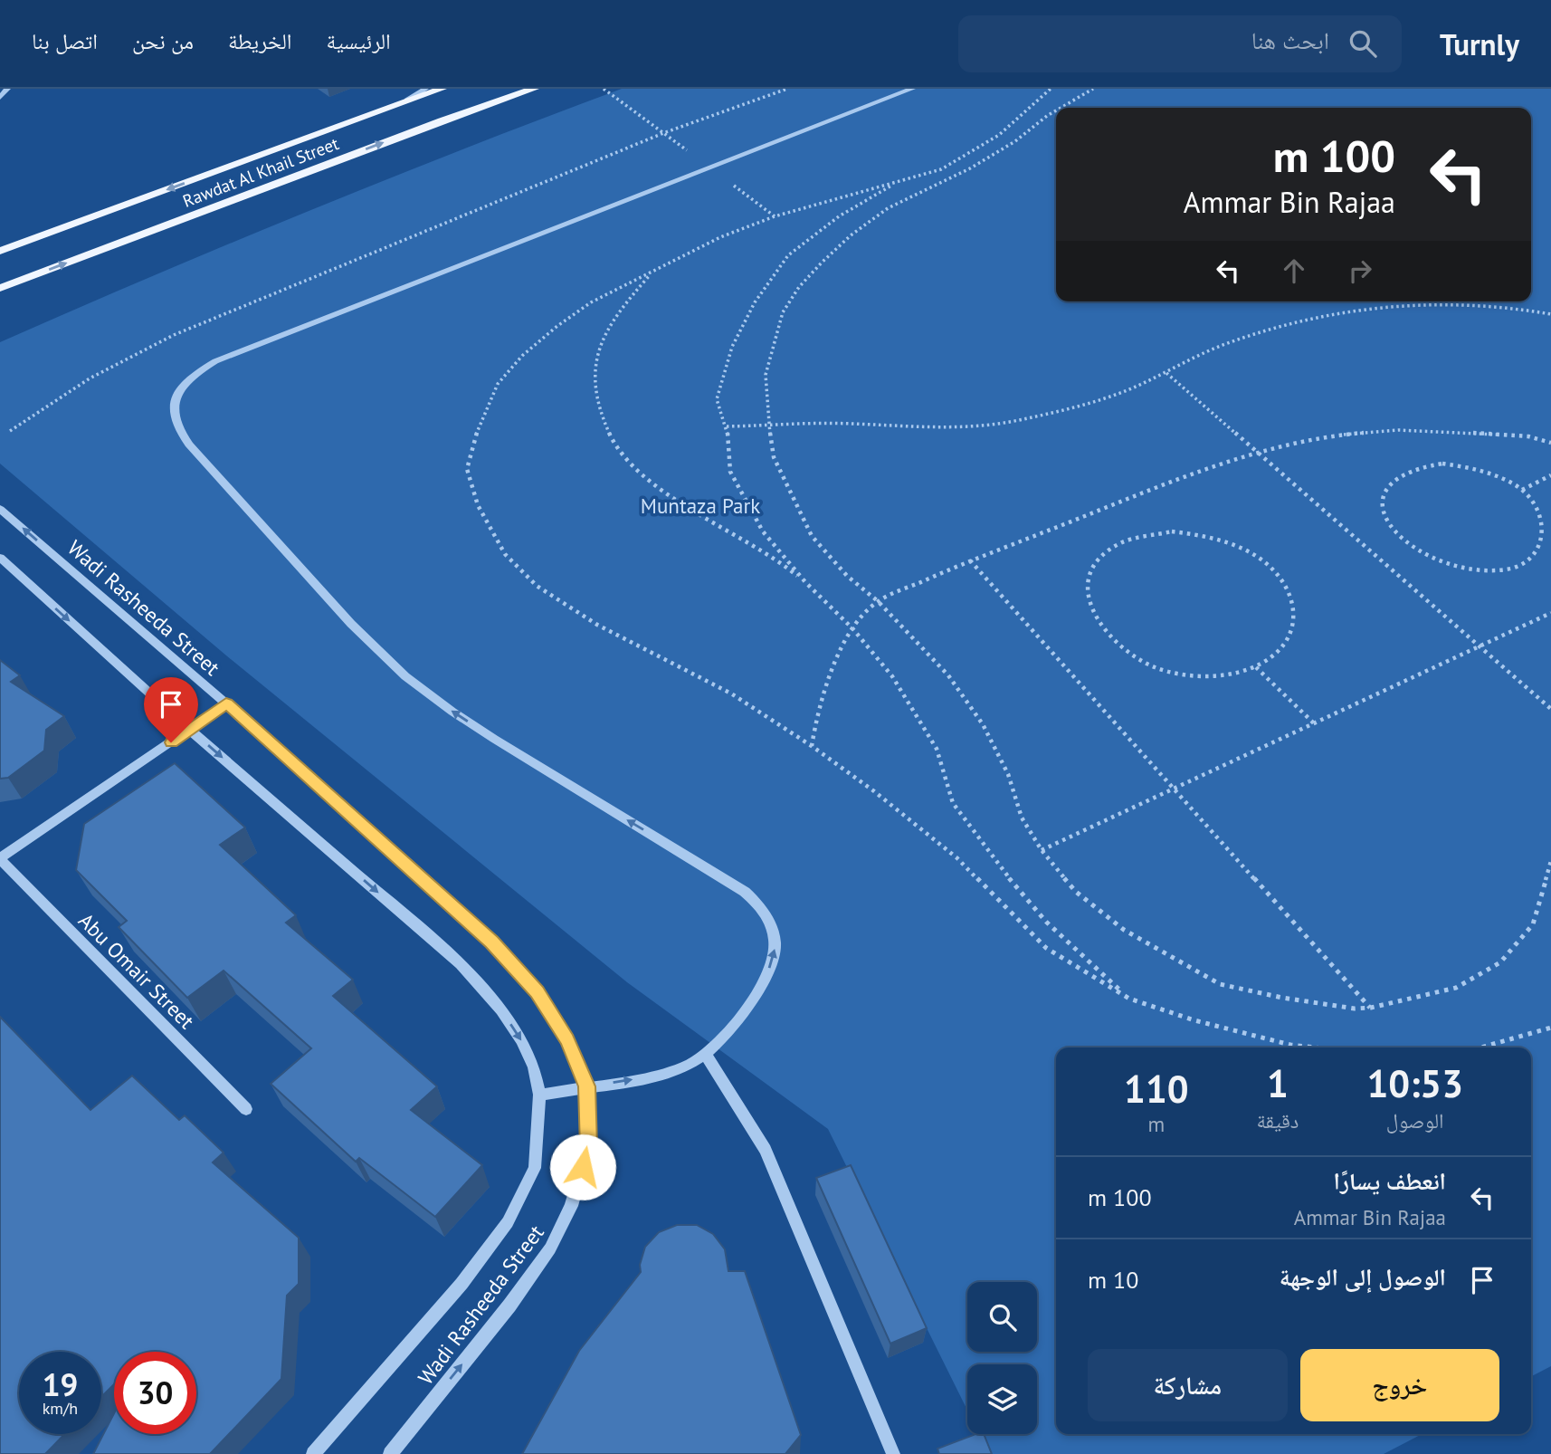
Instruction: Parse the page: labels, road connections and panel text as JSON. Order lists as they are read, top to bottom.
{
  "streets": {
    "main road": ["Rawdat Al Khail Street"],
    "street": ["Wadi Rasheeda Street", "Abu Omair Street"]
  },
  "parks": ["Muntaza Park"],
  "page": {
    "header": "Turnly",
    "search": "ابحث هنا",
    "nav": [
      "الرئيسية",
      "الخريطة",
      "من نحن",
      "اتصل بنا"
    ],
    "turn": ["100 m", "Ammar Bin Rajaa"],
    "eta": [
      "10:53",
      "الوصول",
      "1",
      "دقيقة",
      "110",
      "m"
    ],
    "list": [
      {
        "name": "انعطف يسارًا",
        "note": "Ammar Bin Rajaa",
        "value": "100 m"
      },
      {
        "name": "الوصول إلى الوجهة",
        "value": "10 m"
      }
    ],
    "buttons": ["خروج", "مشاركة"],
    "speed": "19 km/h",
    "limit": "30"
  }
}
